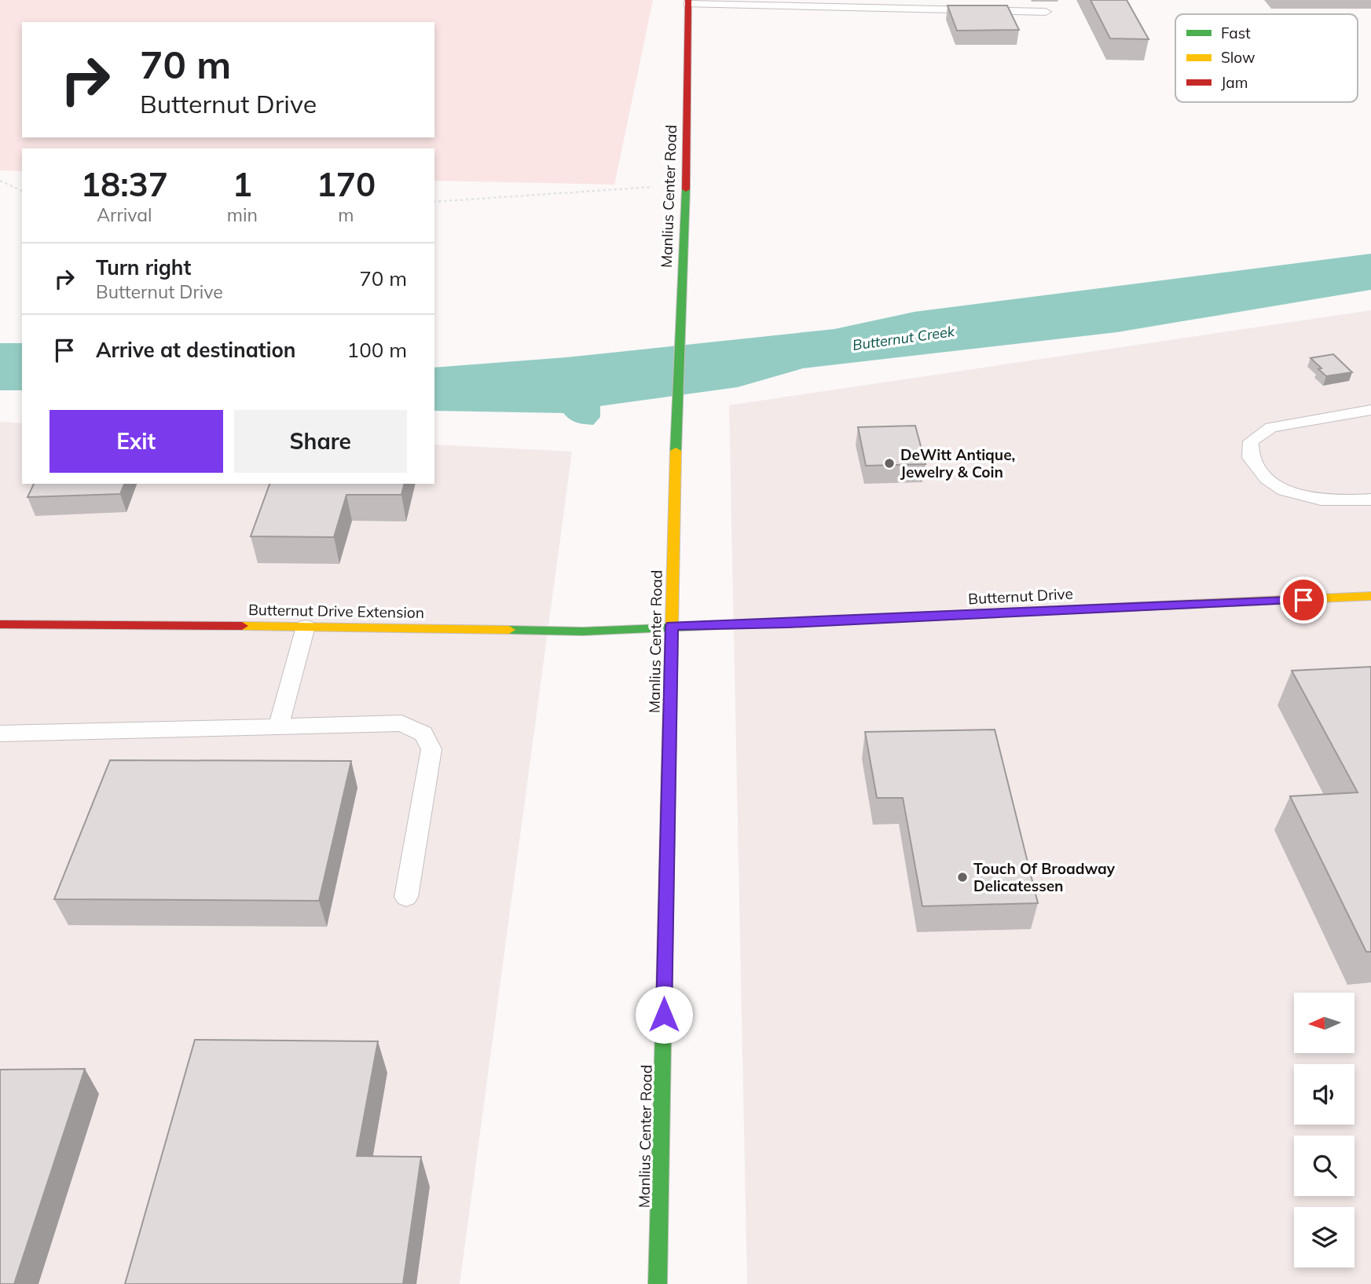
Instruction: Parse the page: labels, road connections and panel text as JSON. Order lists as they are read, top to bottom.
{
  "streets": {
    "main road": ["Manlius Center Road", "Butternut Drive", "Butternut Drive Extension"]
  },
  "crossings": [
    ["Manlius Center Road", "Butternut Drive"],
    ["Manlius Center Road", "Butternut Drive Extension"],
    ["Butternut Drive", "Butternut Drive Extension"]
  ],
  "water": ["Butternut Creek"],
  "places": ["DeWitt Antique, Jewelry & Coin", "Touch Of Broadway Delicatessen"],
  "legend": ["Fast", "Slow", "Jam"],
  "north": "left",
  "page": {
    "turn": ["70 m", "Butternut Drive"],
    "eta": [
      "18:37",
      "Arrival",
      "1",
      "min",
      "170",
      "m"
    ],
    "list": [
      {
        "name": "Turn right",
        "note": "Butternut Drive",
        "value": "70 m"
      },
      {
        "name": "Arrive at destination",
        "value": "100 m"
      }
    ],
    "buttons": ["Exit", "Share"]
  }
}
